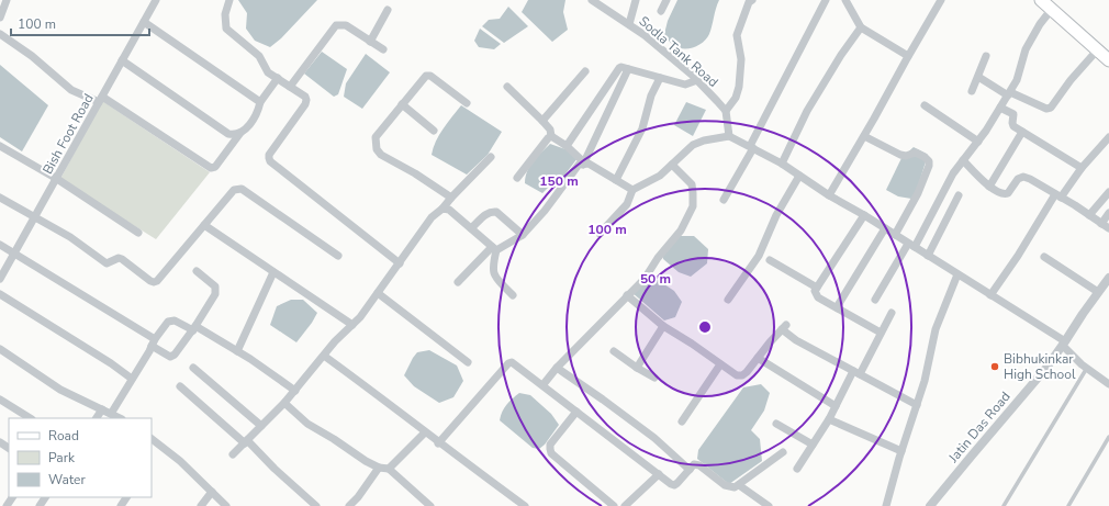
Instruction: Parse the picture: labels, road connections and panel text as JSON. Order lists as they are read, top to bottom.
{
  "streets": {
    "street": ["Sodla Tank Road", "Bish Foot Road", "Jatin Das Road"]
  },
  "places": ["Bibhukinkar High School"],
  "legend": ["Road", "Park", "Water"],
  "scale_bar": "100 m",
  "rings": ["150 m", "100 m", "50 m"]
}
